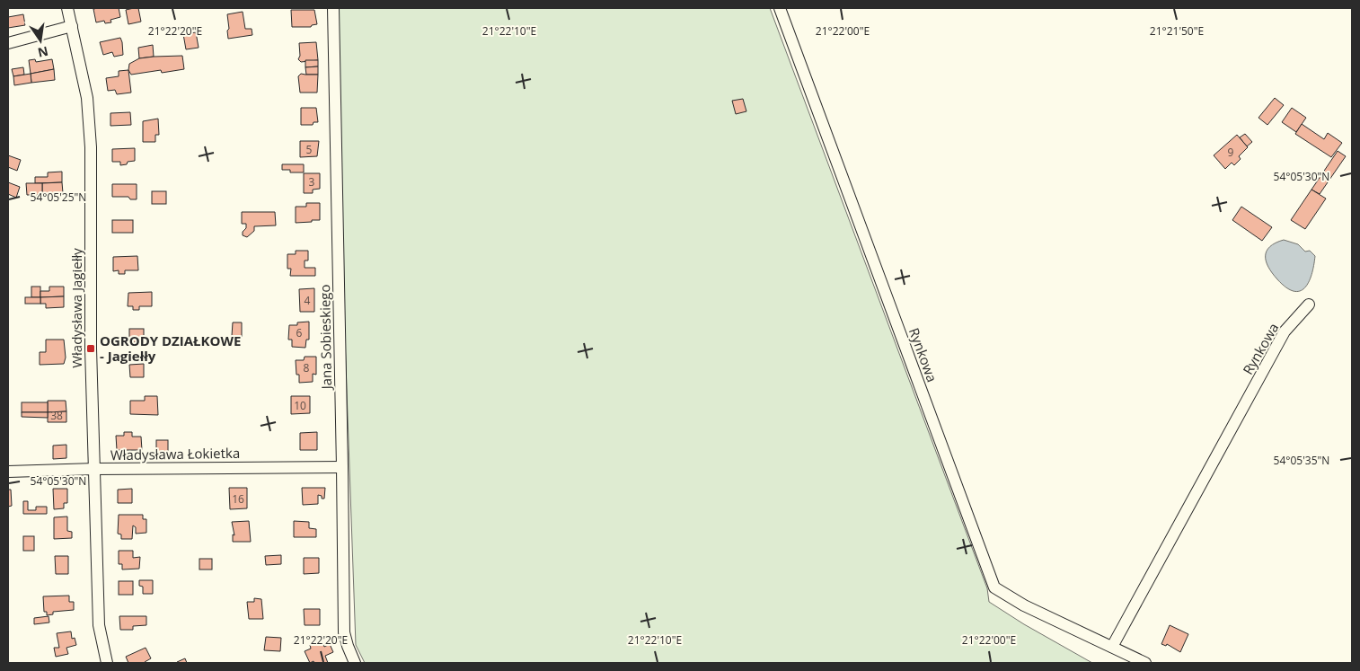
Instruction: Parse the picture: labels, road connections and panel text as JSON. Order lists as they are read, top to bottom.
{
  "streets": {
    "street": [
      "Władysława Jagiełły",
      "Jana Sobieskiego",
      "Rynkowa",
      "Władysława Łokietka"
    ]
  },
  "crossings": [
    ["Władysława Jagiełły", "Władysława Łokietka"],
    ["Jana Sobieskiego", "Władysława Łokietka"]
  ],
  "places": {
    "transit": ["OGRODY DZIAŁKOWE - Jagiełły"]
  },
  "house_numbers": [
    "5",
    "9",
    "3",
    "4",
    "6",
    "8",
    "10",
    "38",
    "16"
  ],
  "north": "bottom",
  "coordinates": [
    "21°22'20\"E",
    "21°22'10\"E",
    "21°22'00\"E",
    "21°21'50\"E",
    "54°05'30\"N",
    "54°05'25\"N",
    "54°05'35\"N"
  ]
}
